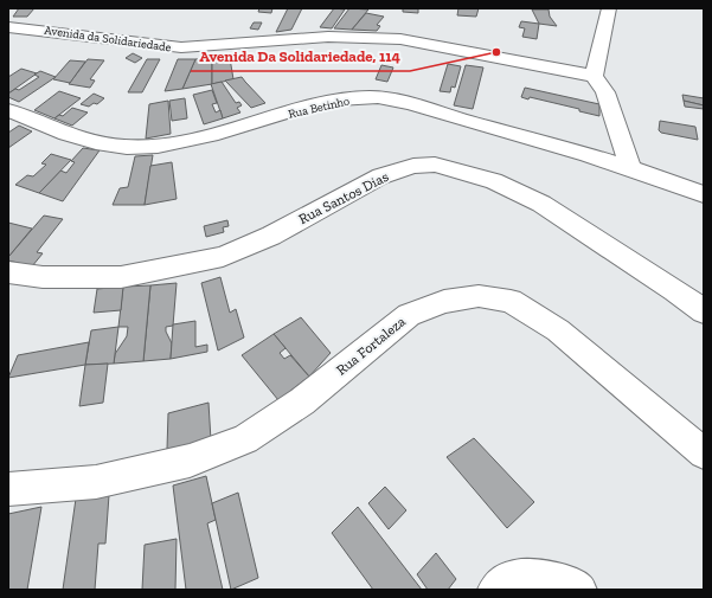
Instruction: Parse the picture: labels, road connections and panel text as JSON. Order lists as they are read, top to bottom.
{
  "streets": {
    "street": [
      "Avenida da Solidariedade",
      "Rua Betinho",
      "Rua Santos Dias",
      "Rua Fortaleza"
    ]
  },
  "places": ["Avenida Da Solidariedade, 114"]
}
